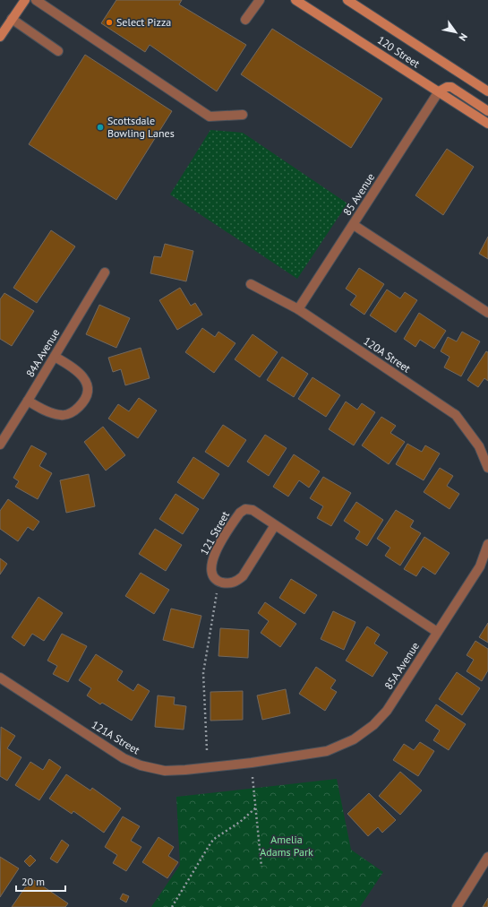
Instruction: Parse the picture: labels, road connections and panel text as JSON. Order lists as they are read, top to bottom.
{
  "streets": {
    "main road": ["120 Street"],
    "street": [
      "85 Avenue",
      "84A Avenue",
      "120A Street",
      "121 Street",
      "85A Avenue",
      "121A Street"
    ]
  },
  "crossings": [
    ["120 Street", "85 Avenue"],
    ["85 Avenue", "120A Street"],
    ["121 Street", "85A Avenue"],
    ["85A Avenue", "121A Street"]
  ],
  "parks": ["Amelia Adams Park"],
  "places": ["Select Pizza", "Scottsdale Bowling Lanes"],
  "scale_bar": "20 m",
  "north": "bottom right"
}
